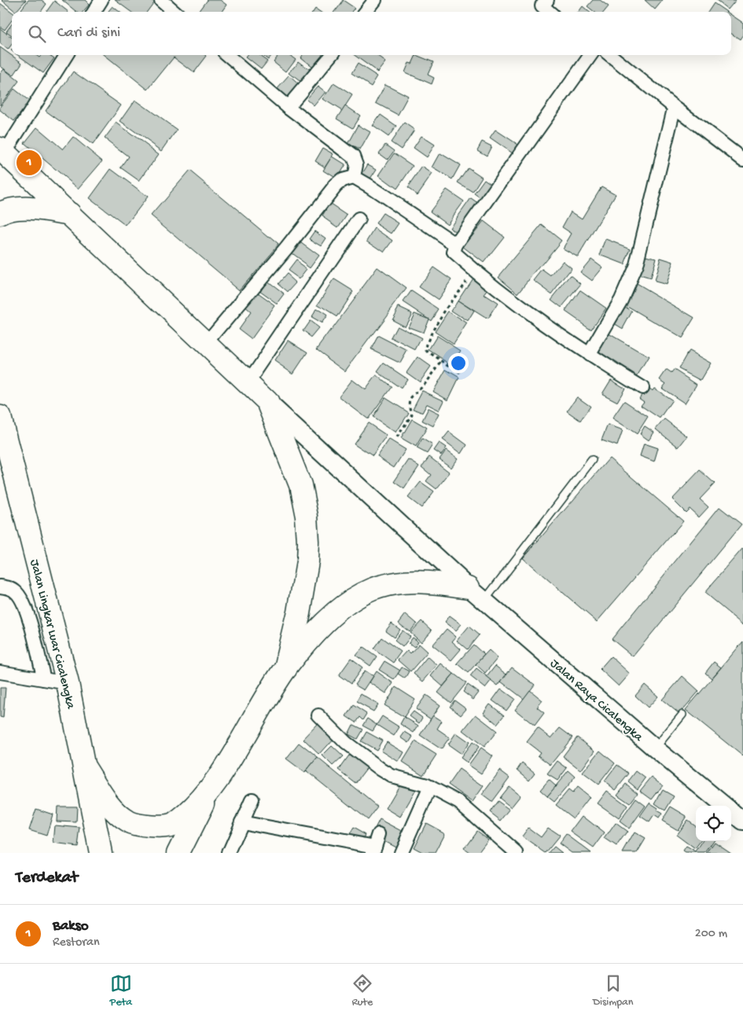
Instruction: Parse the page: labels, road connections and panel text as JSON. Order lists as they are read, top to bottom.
{
  "streets": {
    "highway": ["Jalan Lingkar Luar Cicalengka"],
    "main road": ["Jalan Raya Cicalengka"]
  },
  "page": {
    "search": "Cari di sini",
    "pins": "1",
    "heading": "Terdekat",
    "list": [
      {
        "mark": "1",
        "name": "Bakso",
        "note": "Restoran",
        "value": "200 m"
      }
    ],
    "nav": ["Peta", "Rute", "Disimpan"]
  }
}
